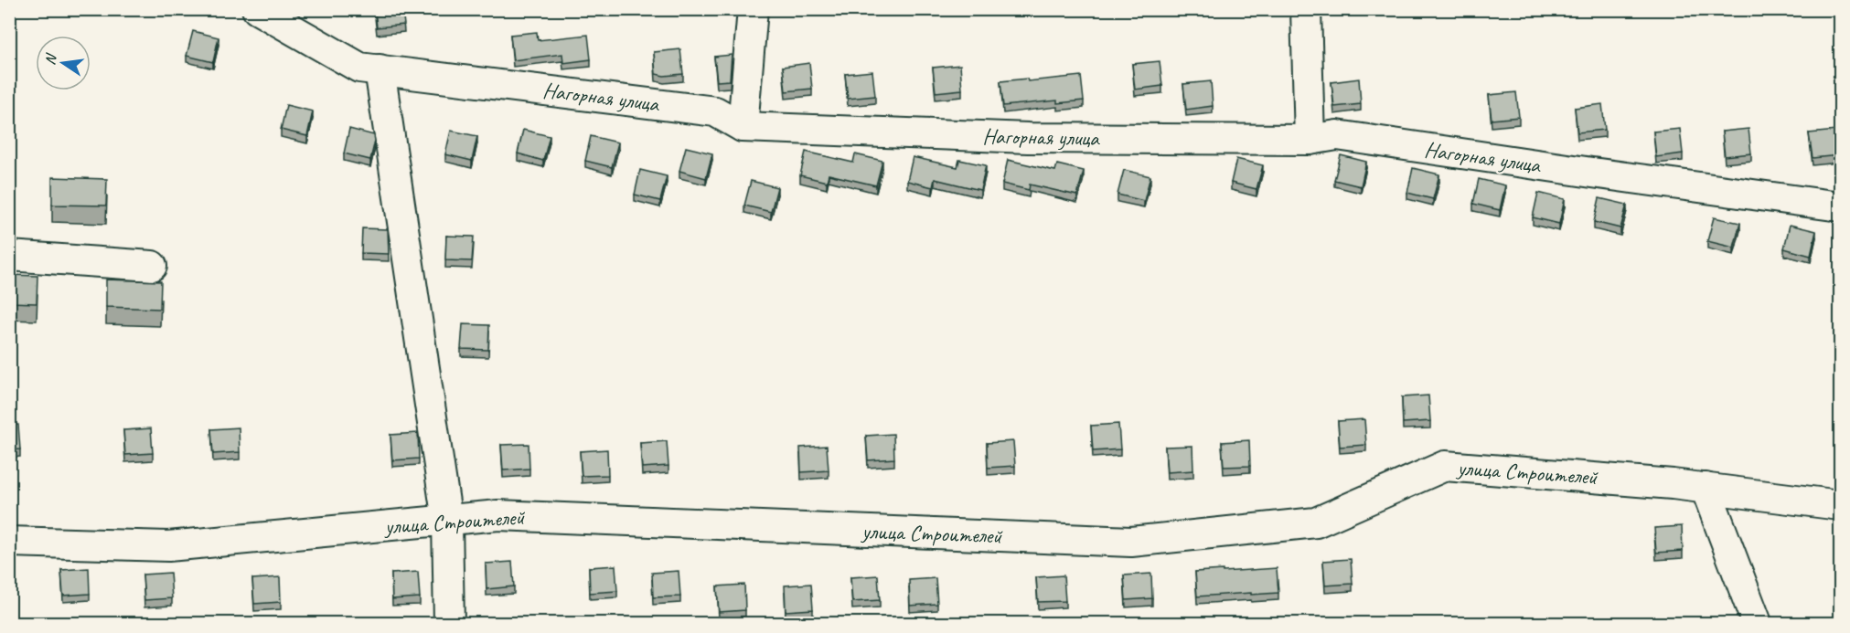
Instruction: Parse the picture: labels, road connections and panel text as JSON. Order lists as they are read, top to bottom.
{
  "streets": {
    "lane": ["Нагорная улица", "улица Строителей"]
  },
  "north": "left"
}
